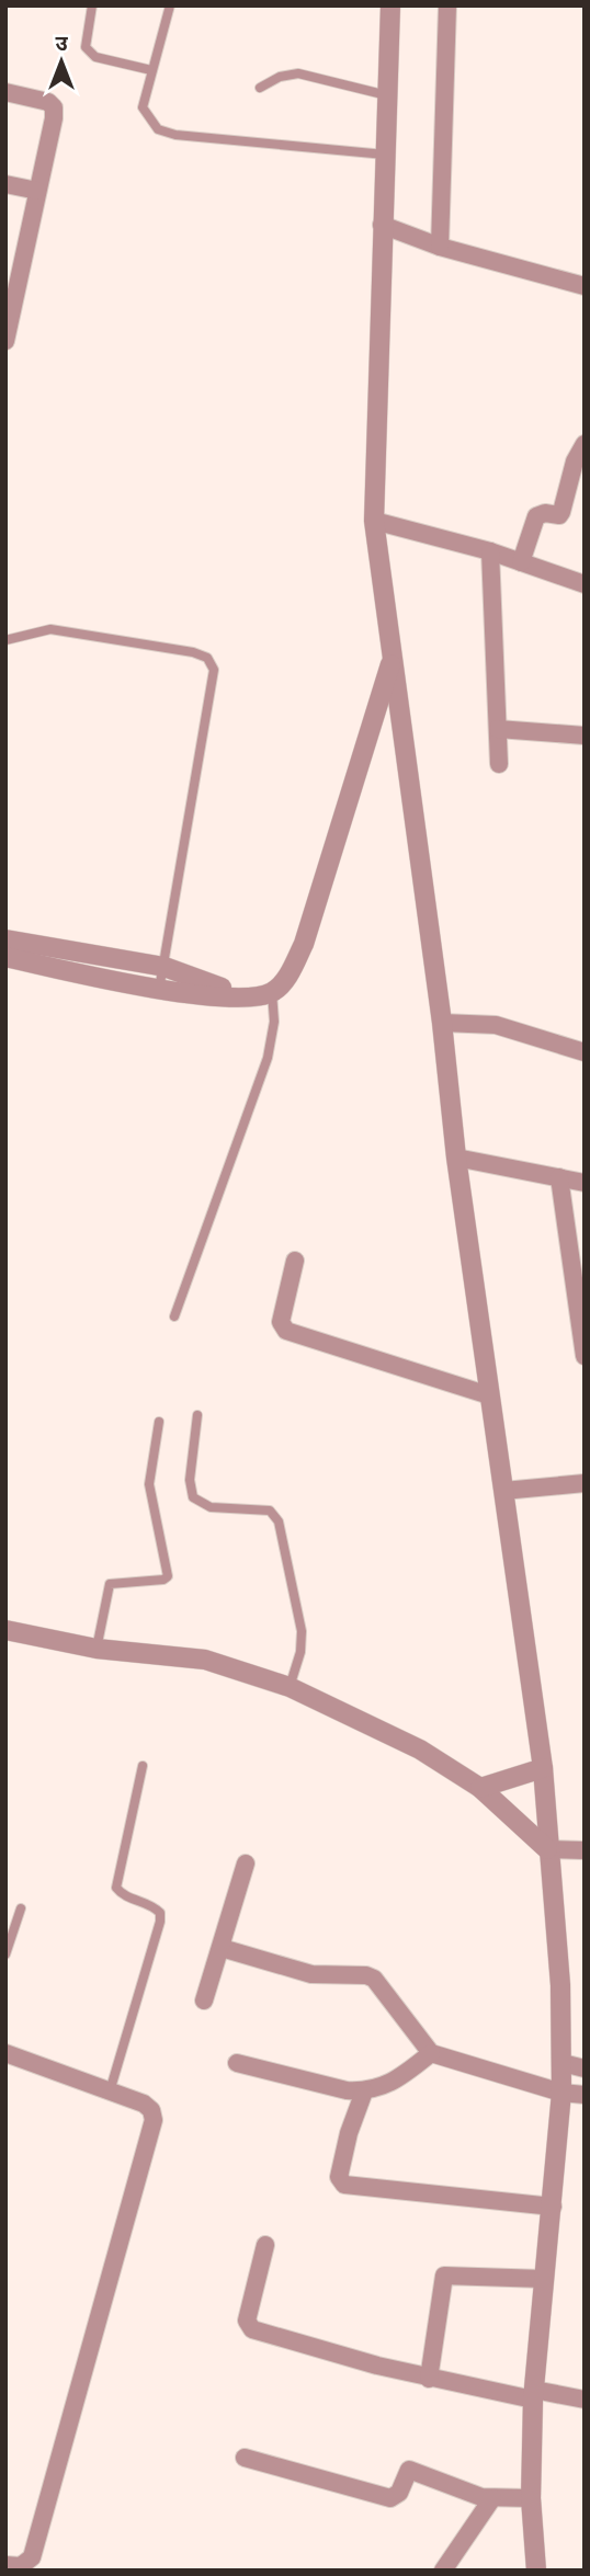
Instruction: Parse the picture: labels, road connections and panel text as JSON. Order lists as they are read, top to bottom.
{
  "north": "top"
}
